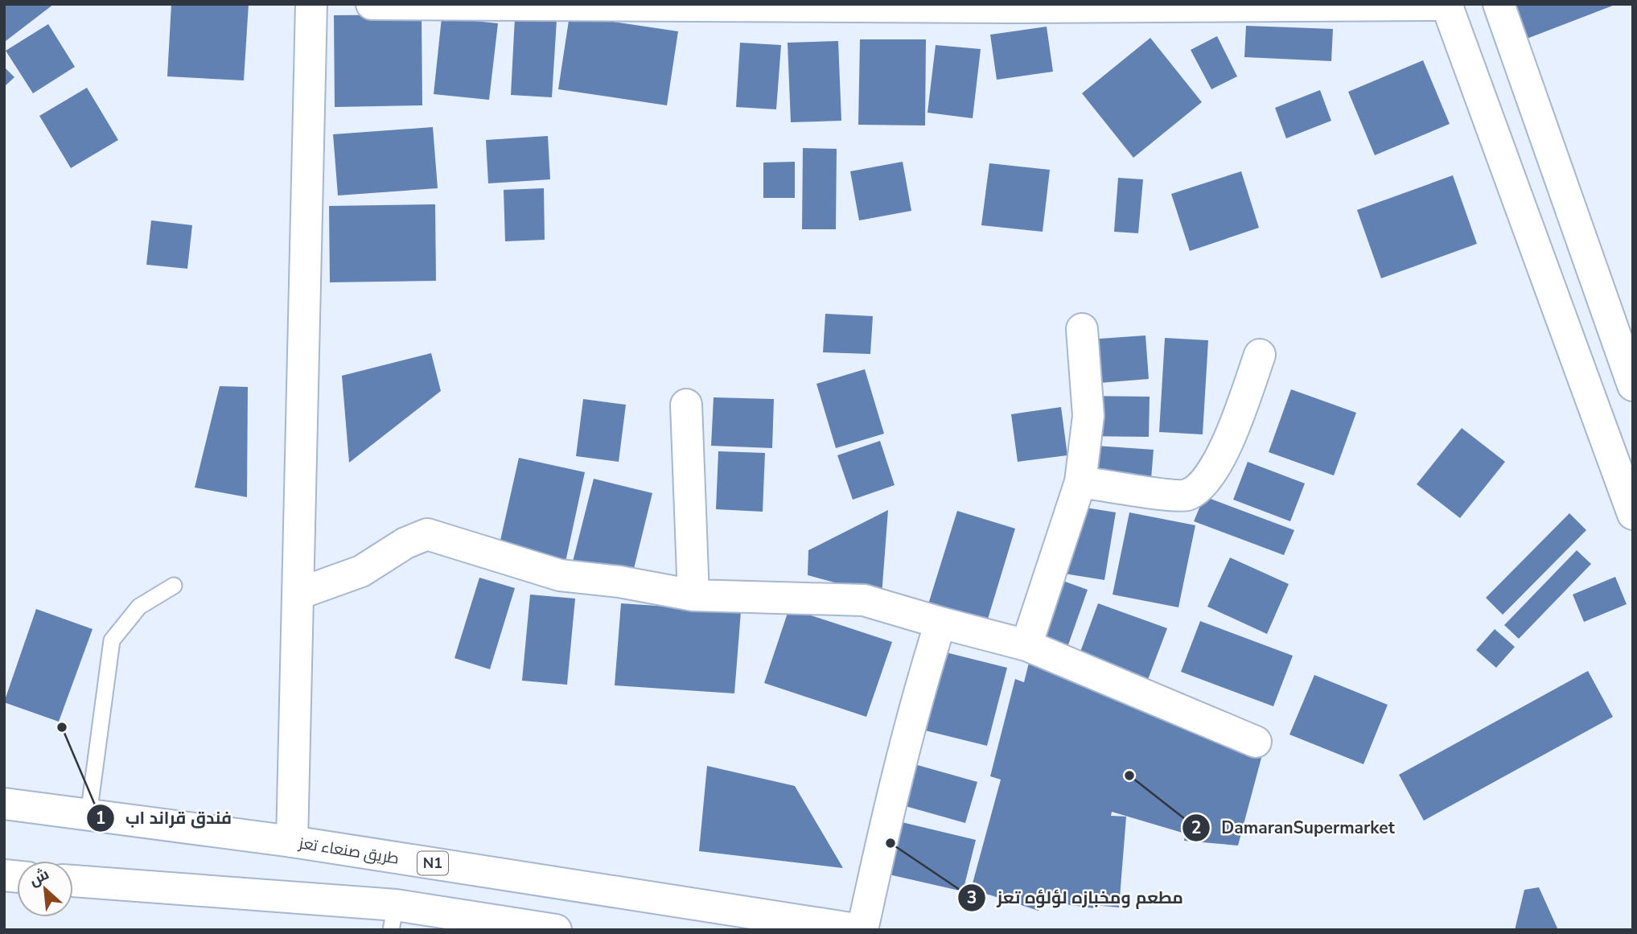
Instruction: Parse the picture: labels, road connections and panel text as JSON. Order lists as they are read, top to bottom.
{
  "streets": {
    "main road": ["طريق صنعاء تعز", "N1"]
  },
  "places": ["فندق قراند اب", "DamaranSupermarket", "مطعم ومخبازه لؤلؤه تعز"],
  "north": "top left"
}
